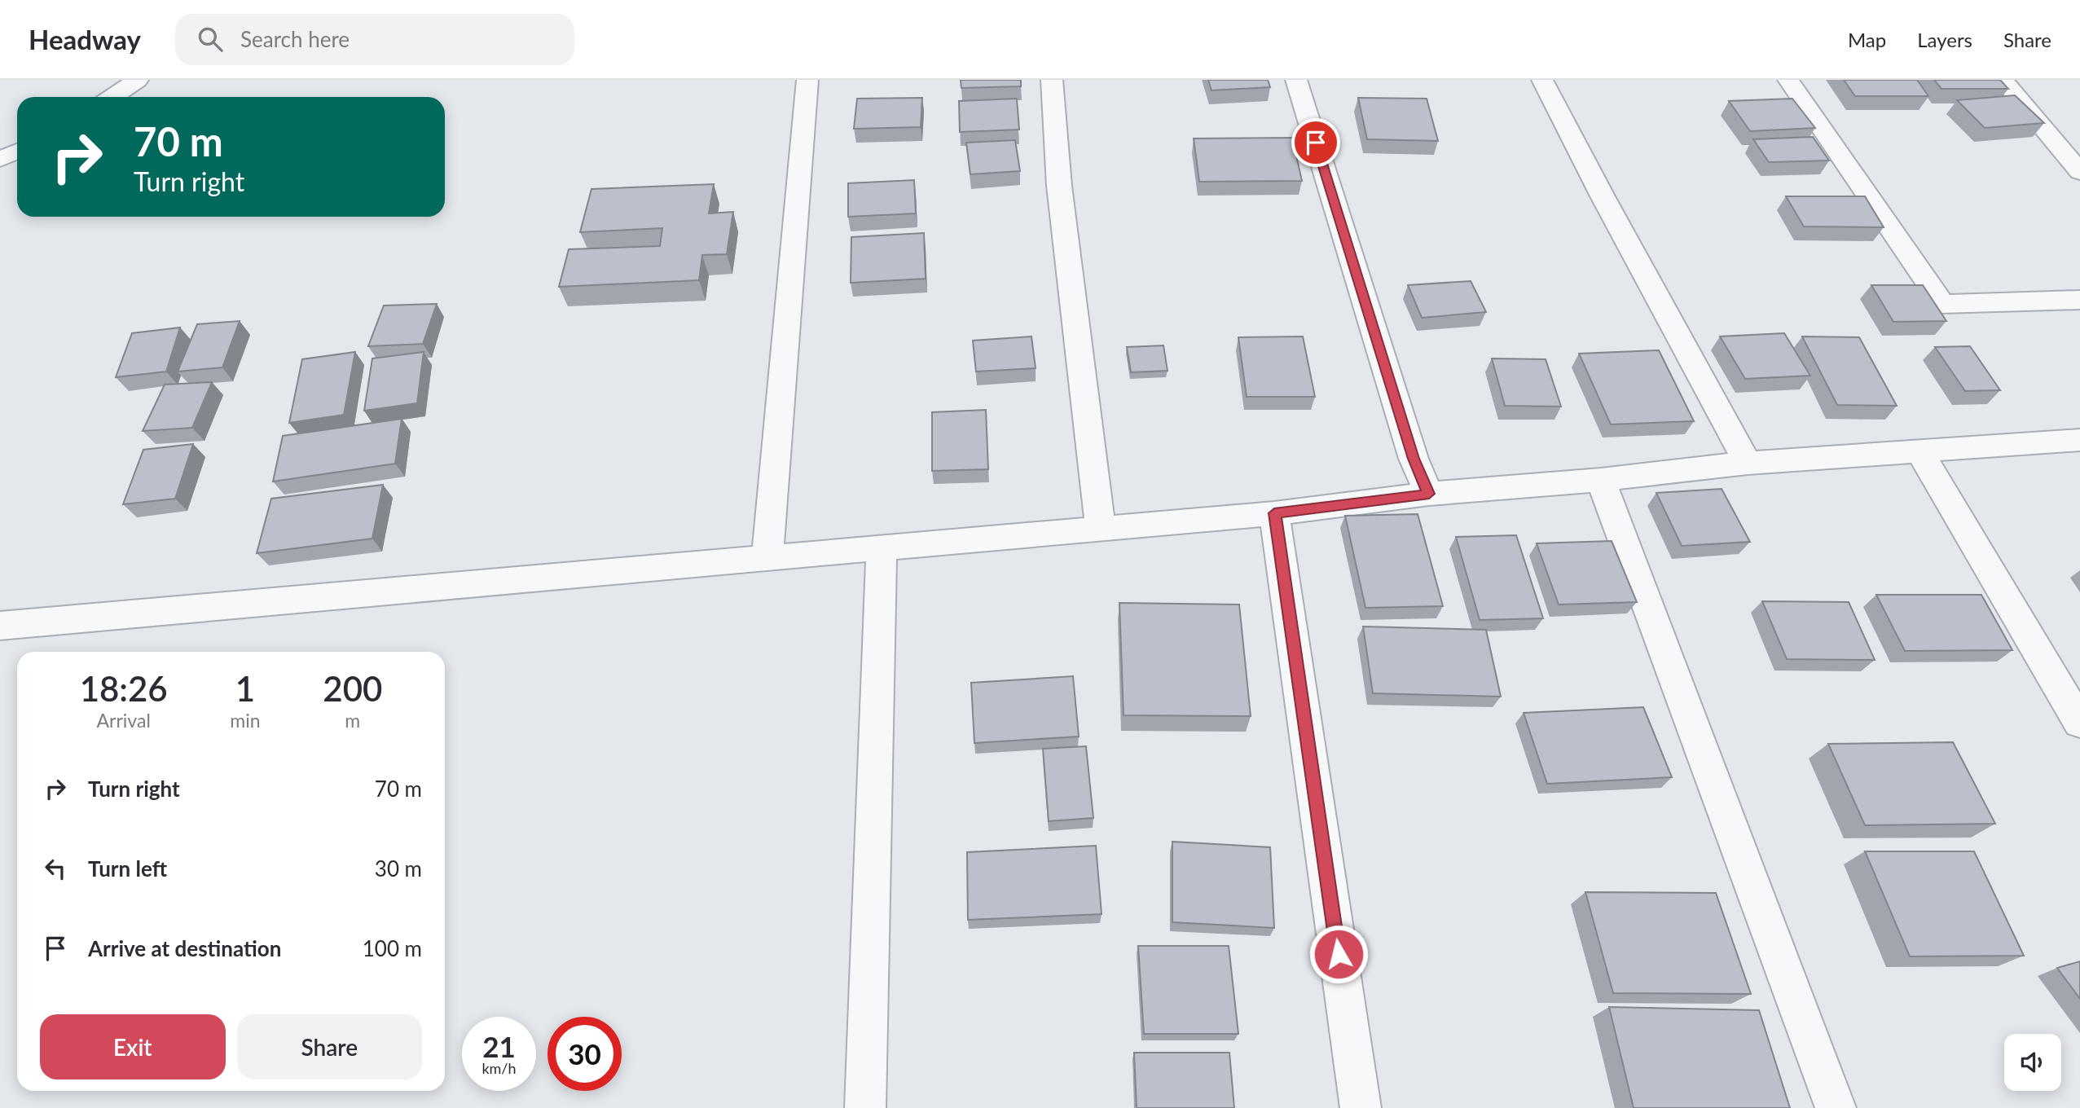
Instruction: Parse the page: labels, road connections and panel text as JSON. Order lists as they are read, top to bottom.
{
  "page": {
    "header": "Headway",
    "search": "Search here",
    "nav": ["Map", "Layers", "Share"],
    "turn": ["70 m", "Turn right"],
    "eta": [
      "18:26",
      "Arrival",
      "1",
      "min",
      "200",
      "m"
    ],
    "list": [
      {
        "name": "Turn right",
        "value": "70 m"
      },
      {
        "name": "Turn left",
        "value": "30 m"
      },
      {
        "name": "Arrive at destination",
        "value": "100 m"
      }
    ],
    "buttons": ["Exit", "Share"],
    "speed": "21 km/h",
    "limit": "30"
  }
}
